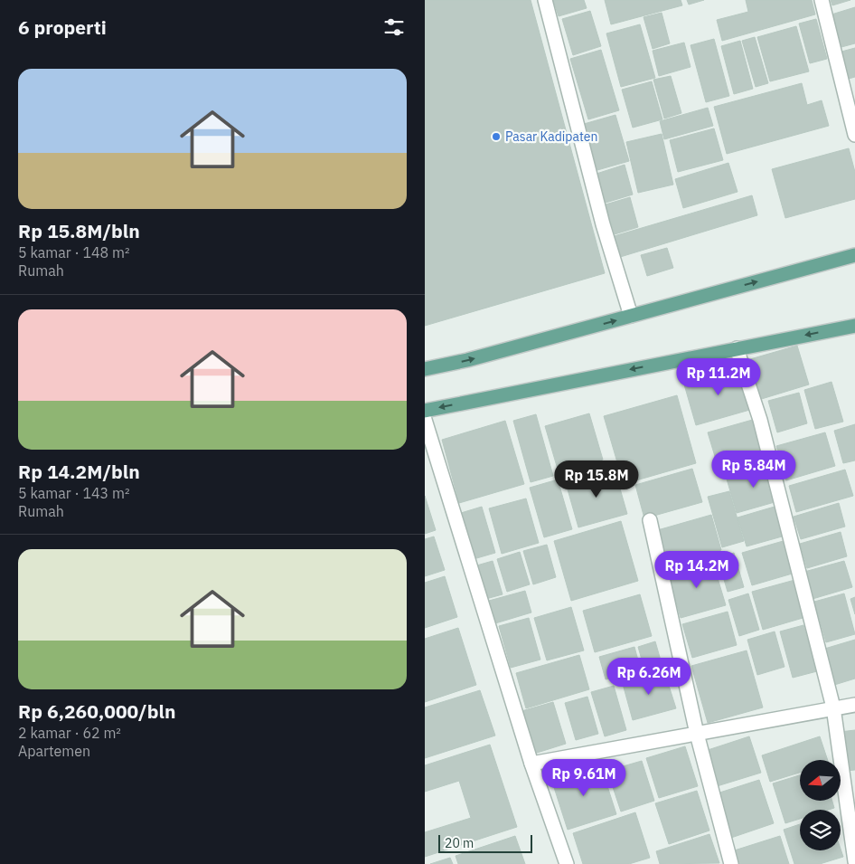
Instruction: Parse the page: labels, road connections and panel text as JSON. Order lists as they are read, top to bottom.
{
  "places": ["Pasar Kadipaten"],
  "scale_bar": "20 m",
  "north": "left",
  "page": {
    "heading": "6 properti",
    "list": [
      {
        "name": "Rp 15.8M/bln",
        "note": "5 kamar · 148 m² · Rumah"
      },
      {
        "name": "Rp 14.2M/bln",
        "note": "5 kamar · 143 m² · Rumah"
      },
      {
        "name": "Rp 6,260,000/bln",
        "note": "2 kamar · 62 m² · Apartemen"
      }
    ],
    "price": [
      "Rp 11.2M",
      "Rp 5.84M",
      "Rp 15.8M",
      "Rp 14.2M",
      "Rp 6.26M",
      "Rp 9.61M"
    ],
    "scale": "20 m"
  }
}
